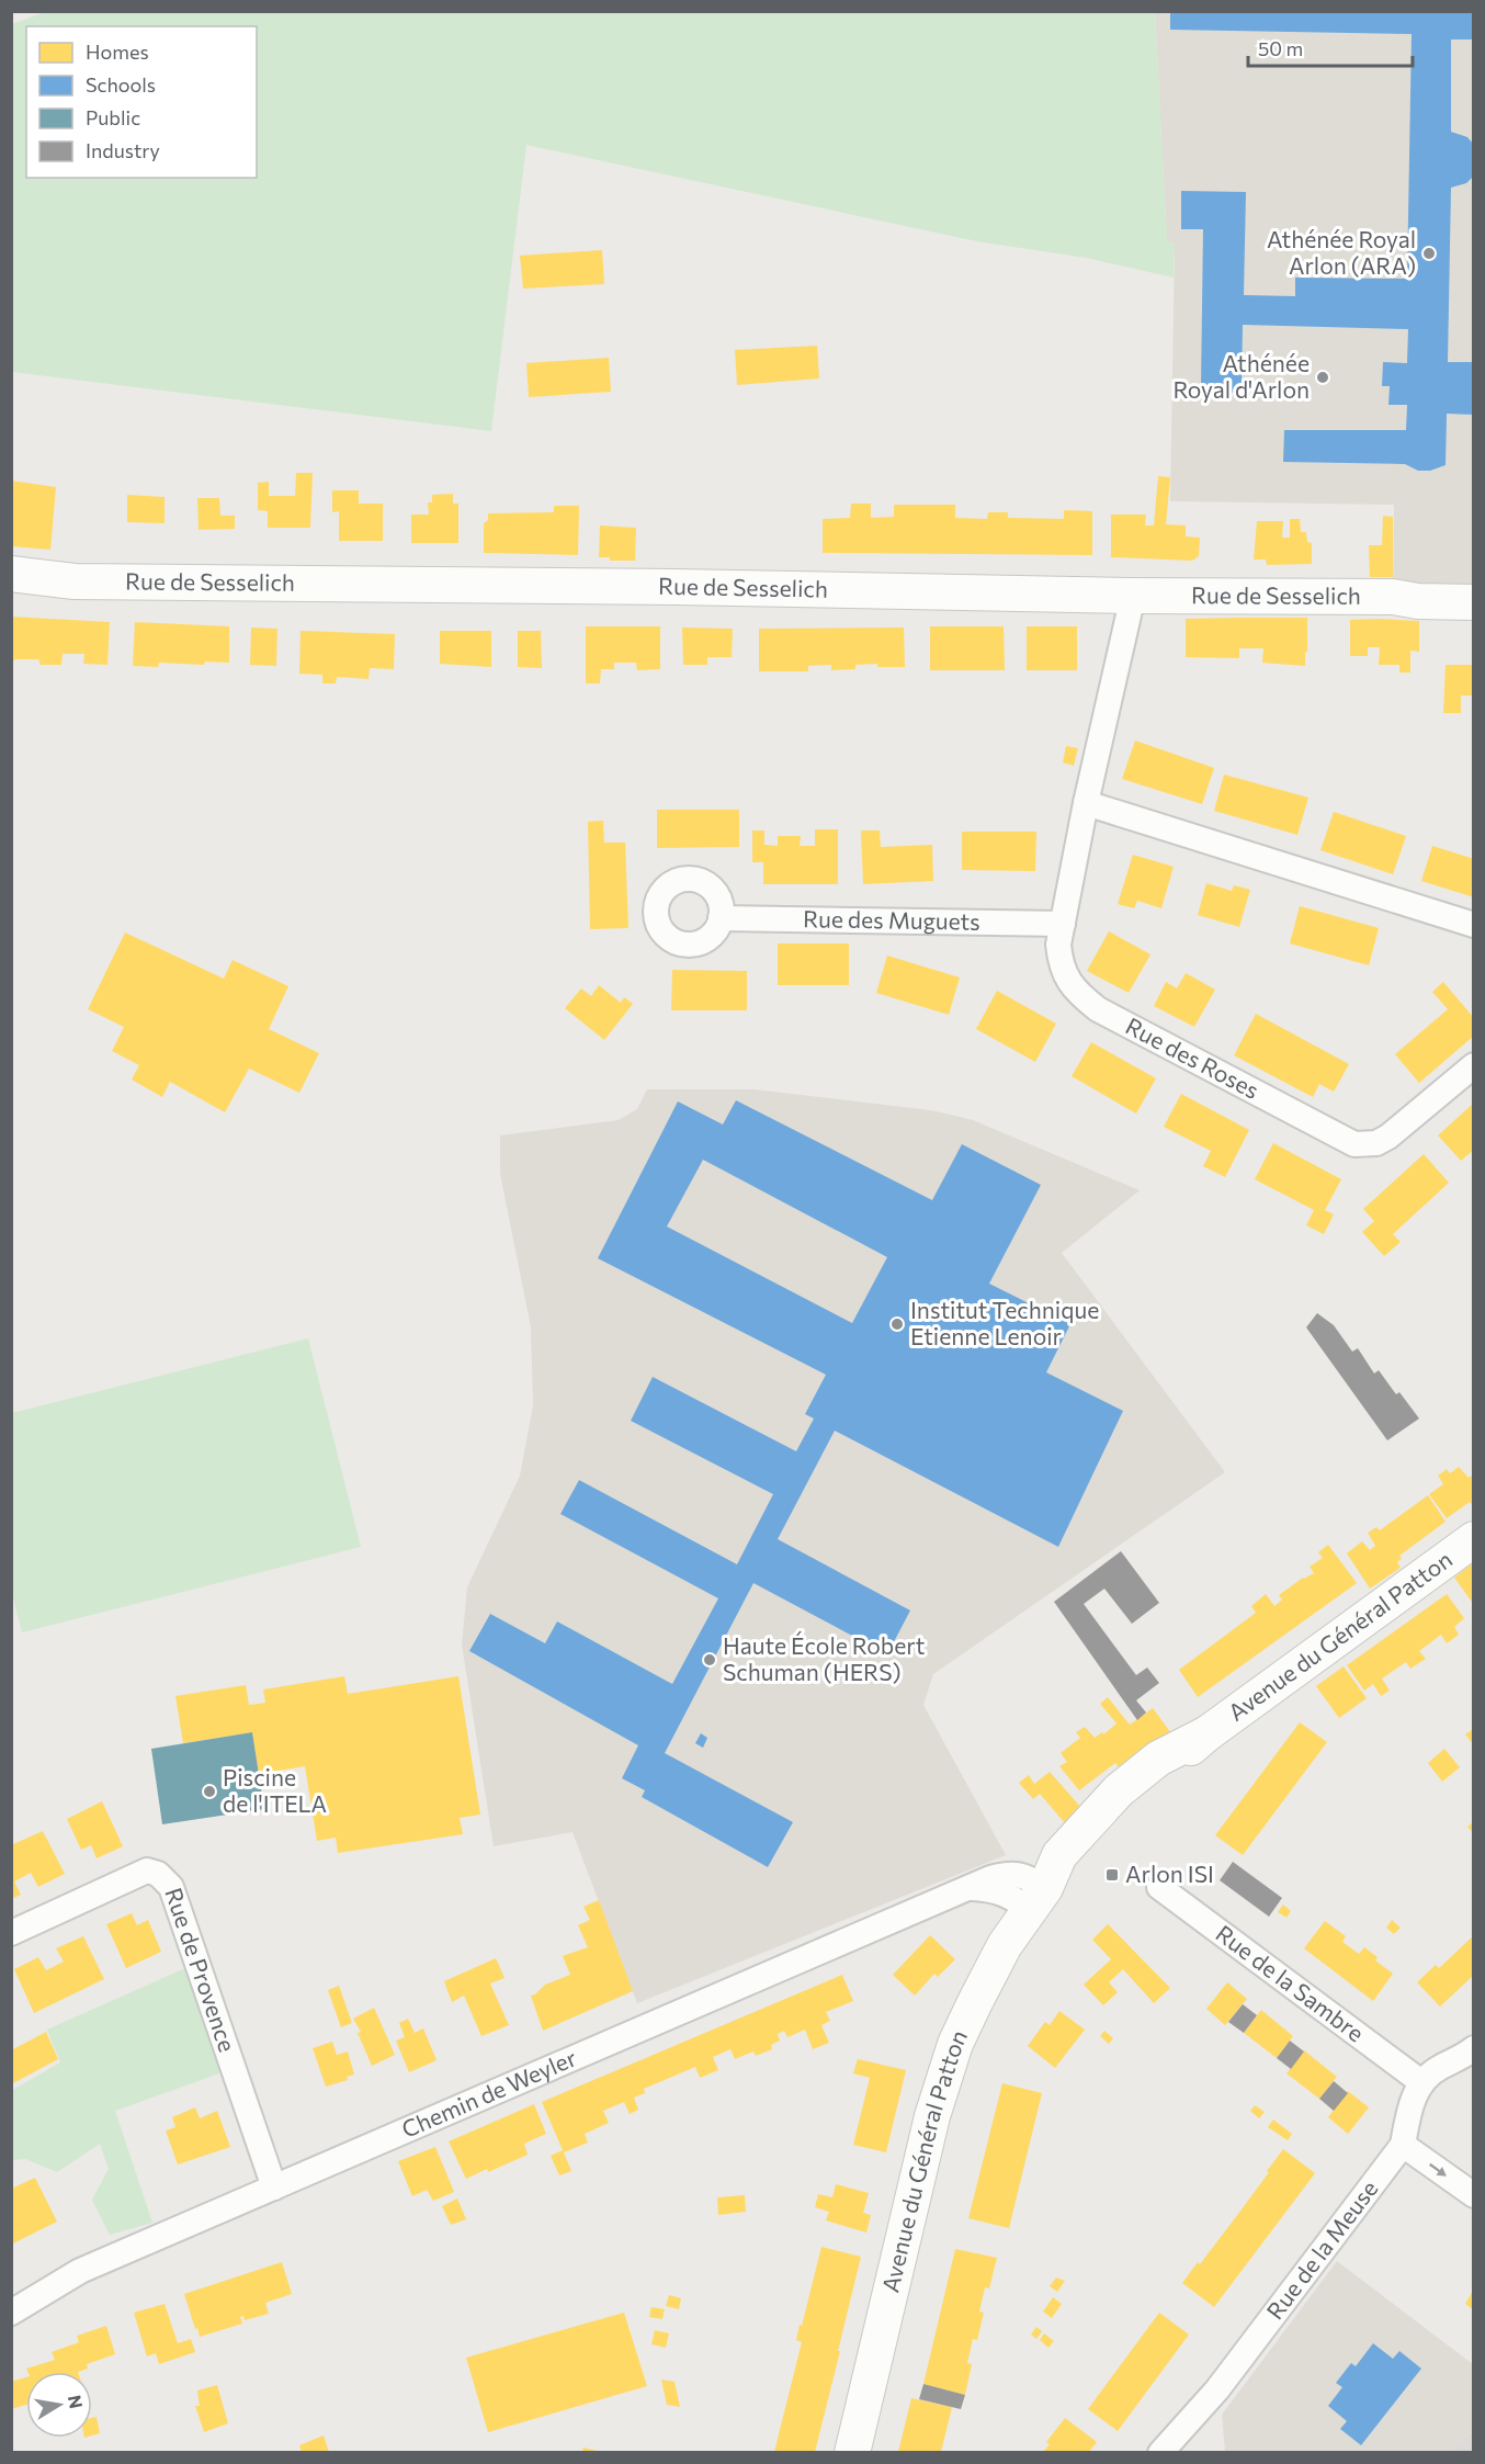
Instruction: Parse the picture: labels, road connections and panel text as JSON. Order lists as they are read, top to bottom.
{
  "streets": {
    "street": [
      "Rue de Sesselich",
      "Rue des Muguets",
      "Rue des Roses",
      "Avenue du Général Patton",
      "Rue de Provence",
      "Rue de la Sambre",
      "Chemin de Weyler",
      "Rue de la Meuse"
    ]
  },
  "crossings": [
    ["Rue de Sesselich", "Rue des Roses"],
    ["Rue des Muguets", "Rue des Roses"],
    ["Avenue du Général Patton", "Chemin de Weyler"],
    ["Rue de Provence", "Chemin de Weyler"],
    ["Rue de la Sambre", "Rue de la Meuse"]
  ],
  "places": {
    "other": [
      "Athénée Royal Arlon (ARA)",
      "Athénée Royal d'Arlon",
      "Institut Technique Etienne Lenoir",
      "Haute École Robert Schuman (HERS)",
      "Piscine de l'ITELA"
    ],
    "transit": ["Arlon ISI"]
  },
  "legend": [
    "Homes",
    "Schools",
    "Public",
    "Industry"
  ],
  "scale_bar": "50 m",
  "north": "right"
}
